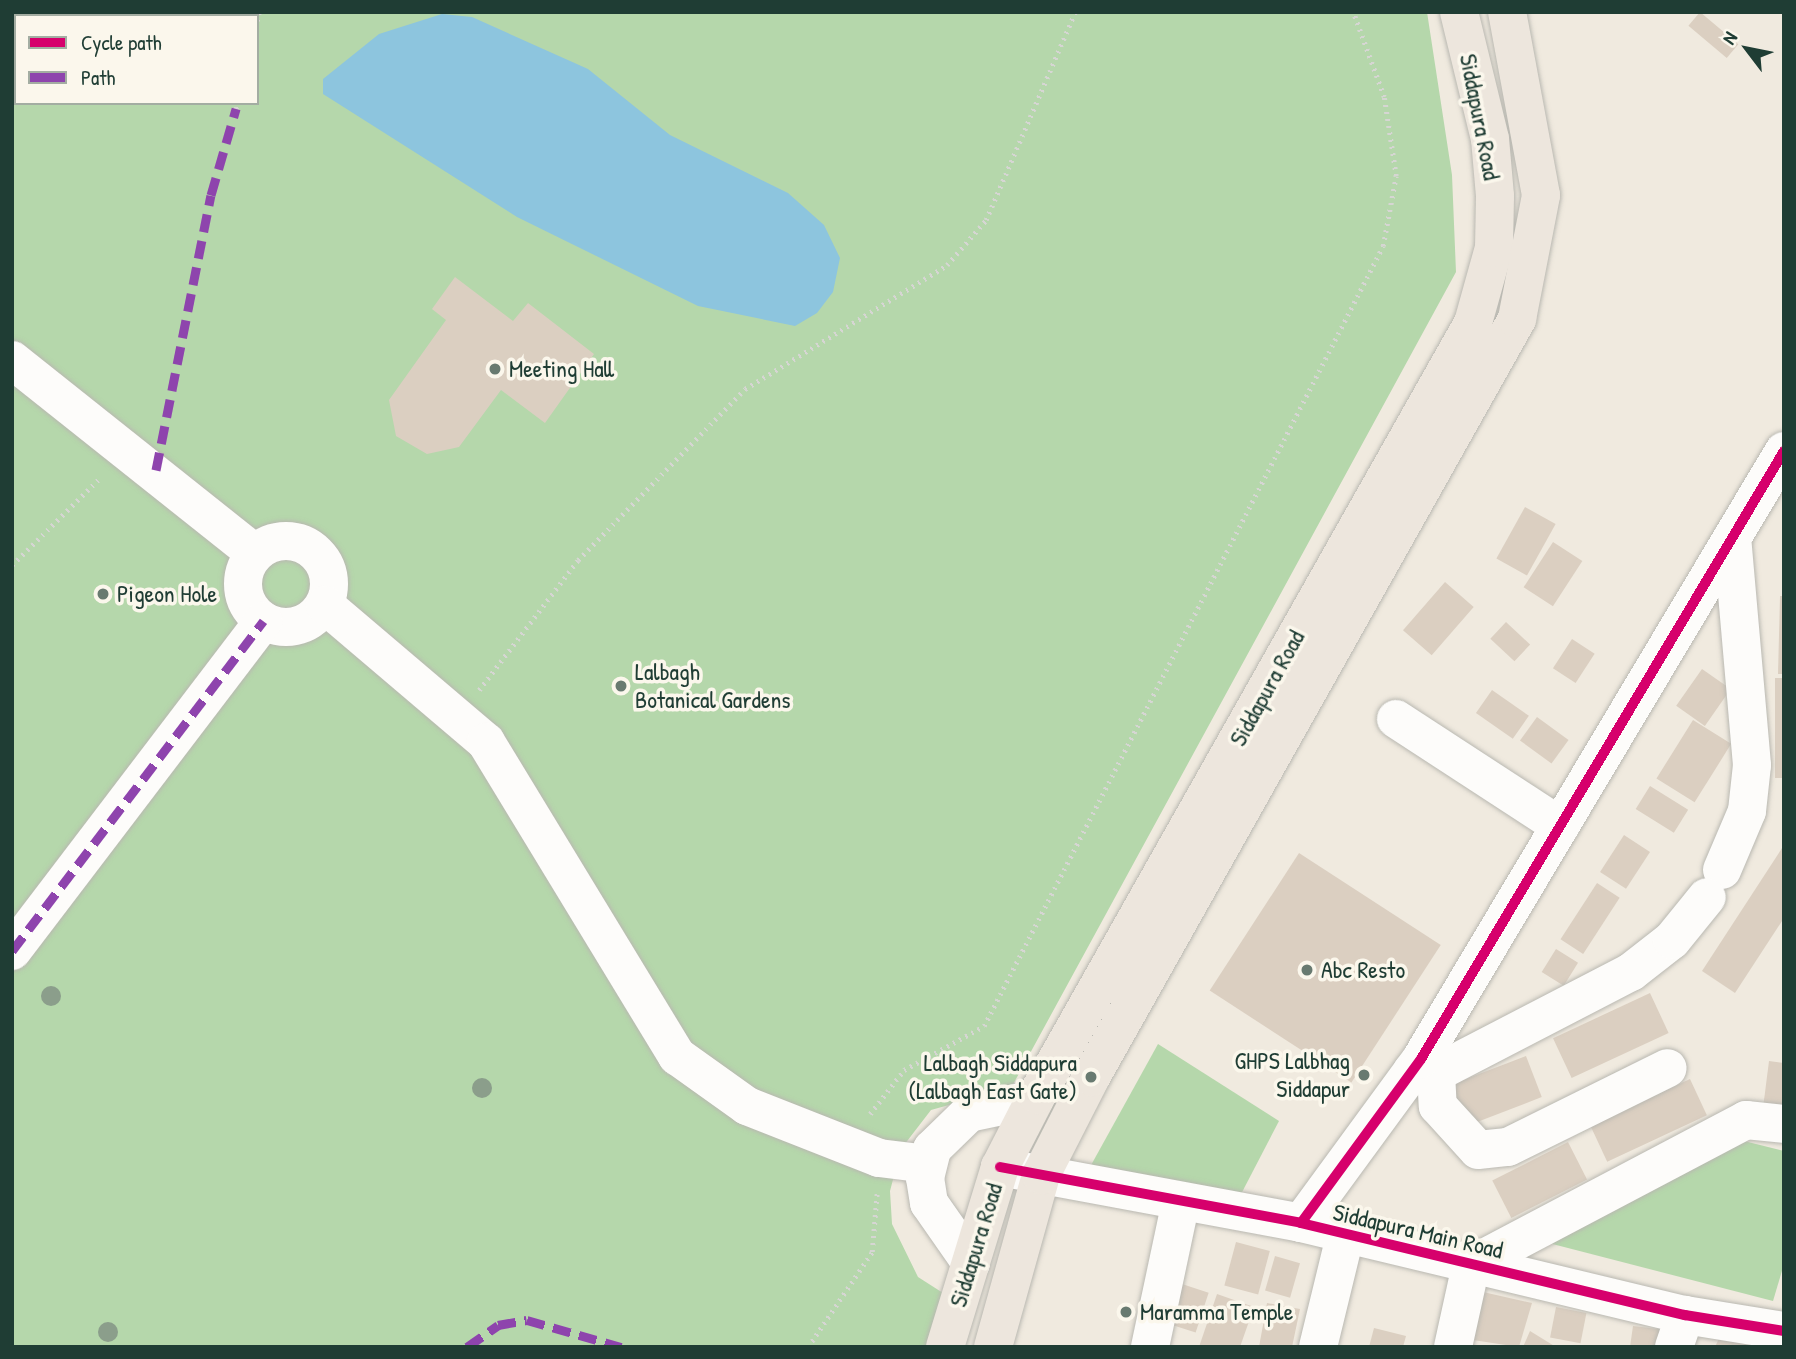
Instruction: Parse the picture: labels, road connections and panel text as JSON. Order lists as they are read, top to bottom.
{
  "streets": {
    "main road": ["Siddapura Road"],
    "street": ["Siddapura Main Road"]
  },
  "crossings": [
    ["Siddapura Road", "Siddapura Main Road"]
  ],
  "places": [
    "Meeting Hall",
    "Pigeon Hole",
    "Lalbagh Botanical Gardens",
    "Abc Resto",
    "GHPS Lalbhag Siddapur",
    "Lalbagh Siddapura (Lalbagh East Gate)",
    "Maramma Temple"
  ],
  "legend": ["Cycle path", "Path"],
  "north": "top left"
}
